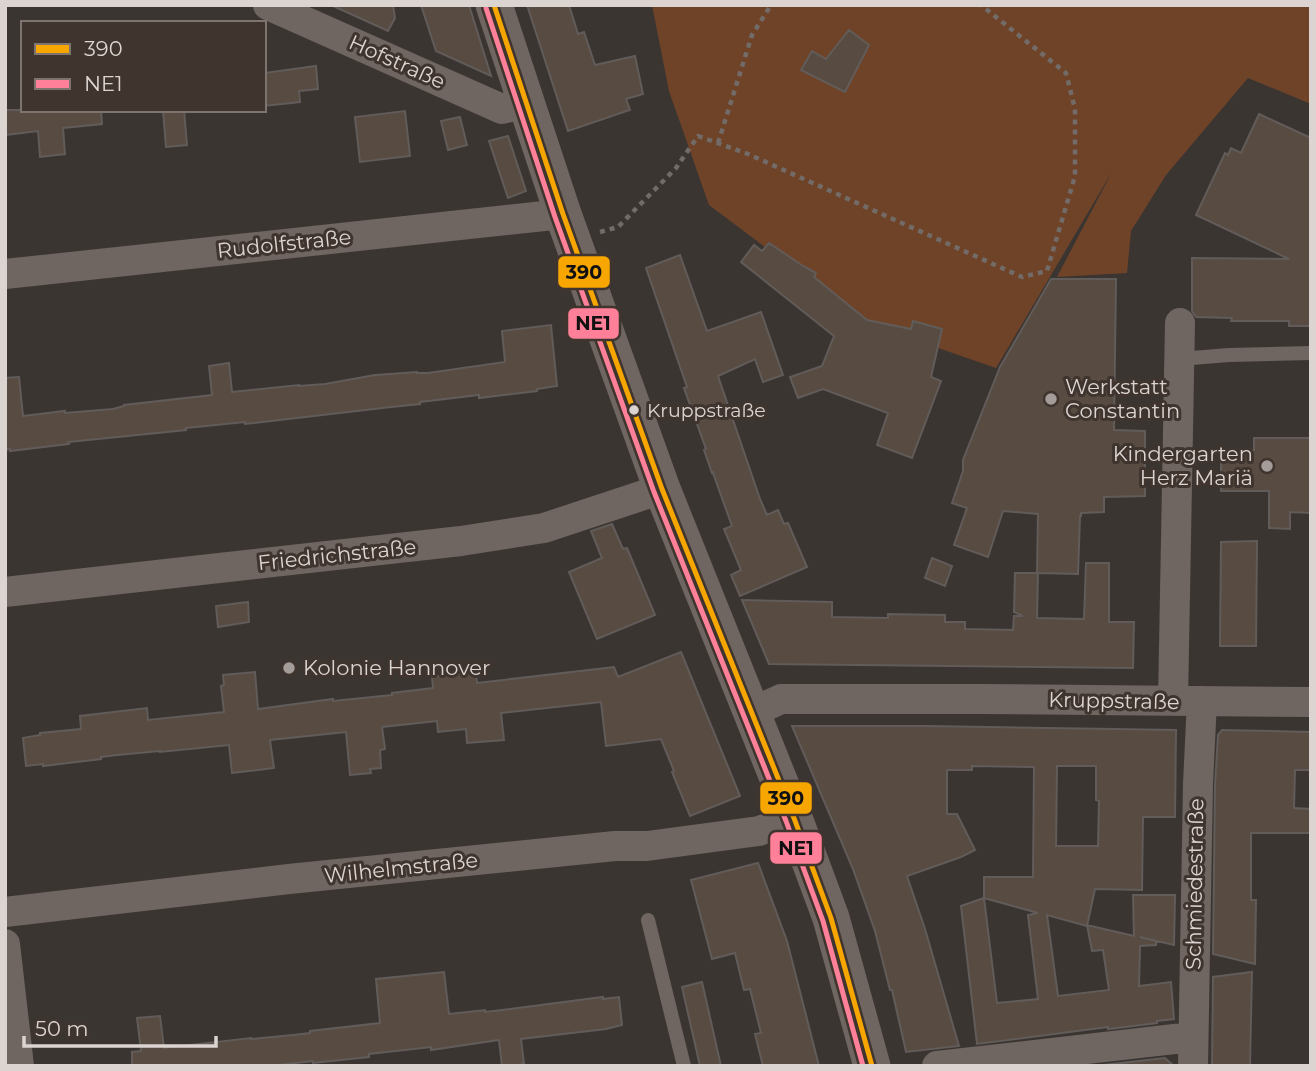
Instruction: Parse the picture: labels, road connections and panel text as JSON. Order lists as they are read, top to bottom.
{
  "streets": {
    "street": [
      "Hofstraße",
      "Rudolfstraße",
      "Friedrichstraße",
      "Kruppstraße",
      "Wilhelmstraße",
      "Schmiedestraße"
    ]
  },
  "crossings": [
    ["Kruppstraße", "Schmiedestraße"]
  ],
  "places": [
    "Werkstatt Constantin",
    "Kruppstraße",
    "Kindergarten Herz Mariä",
    "Kolonie Hannover"
  ],
  "lines": ["transit line 390", "transit line NE1"],
  "legend": ["390", "NE1"],
  "scale_bar": "50 m"
}
